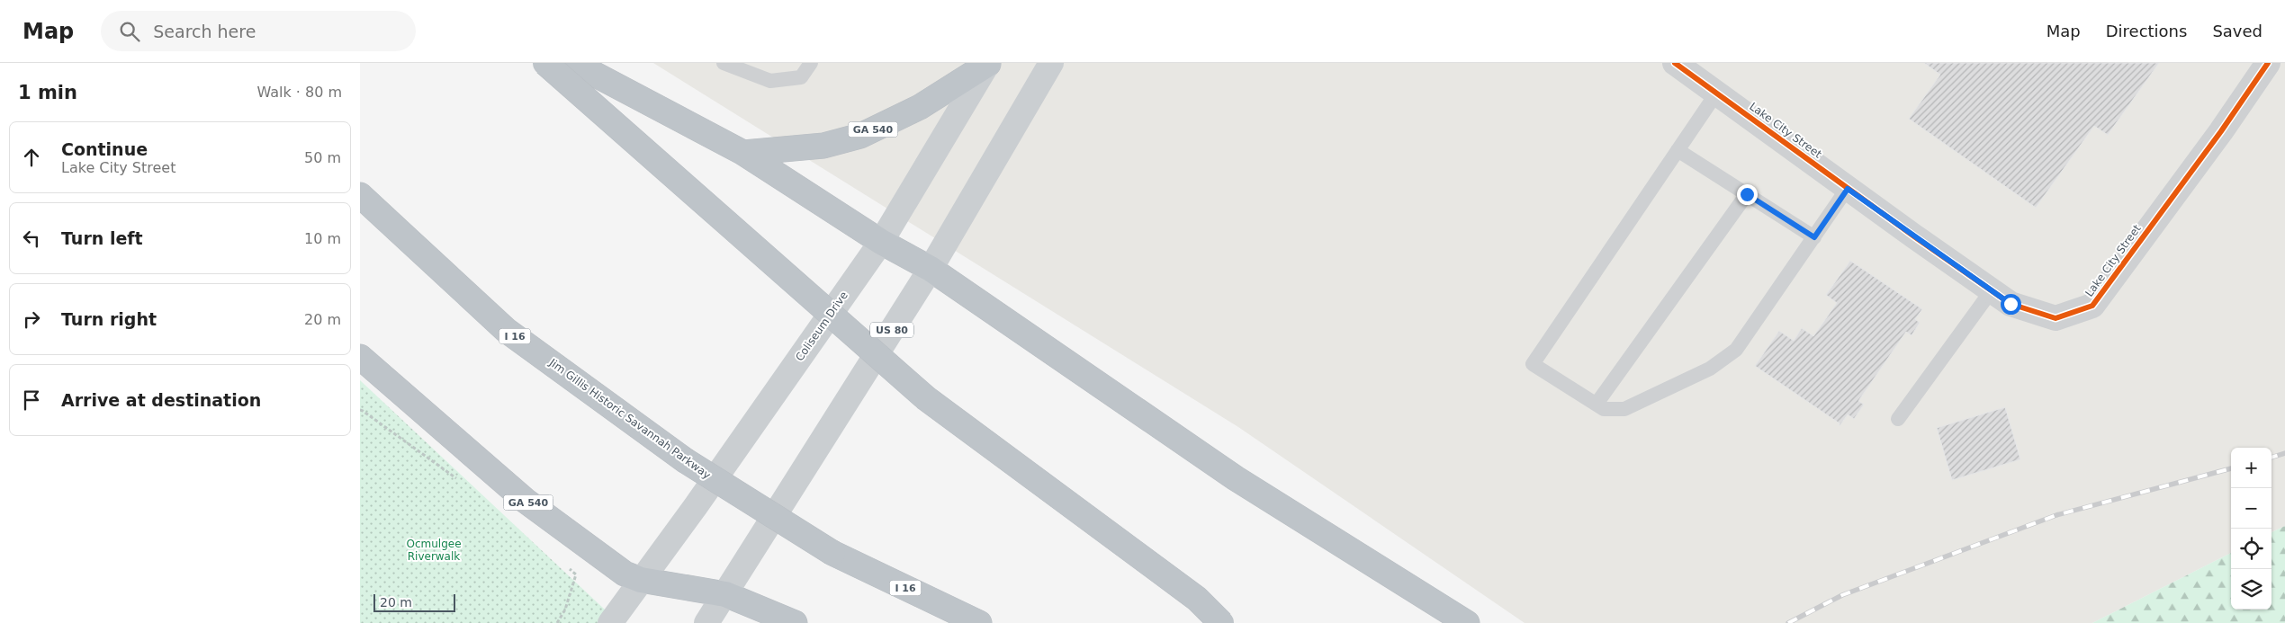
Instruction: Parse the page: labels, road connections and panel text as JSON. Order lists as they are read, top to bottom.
{
  "streets": {
    "highway": ["GA 540", "I 16", "Jim Gillis Historic Savannah Parkway"],
    "main road": ["Coliseum Drive", "US 80"],
    "street": ["Lake City Street"]
  },
  "crossings": [
    ["GA 540", "Coliseum Drive"],
    ["GA 540", "US 80"]
  ],
  "parks": ["Ocmulgee Riverwalk"],
  "scale_bar": "20 m",
  "page": {
    "header": "Map",
    "search": "Search here",
    "nav": ["Map", "Directions", "Saved"],
    "heading": ["1 min", "Walk · 80 m"],
    "list": [
      ["Continue", "Lake City Street", "50 m"],
      ["Turn left", "10 m"],
      ["Turn right", "20 m"],
      "Arrive at destination"
    ],
    "map_buttons": ["+", "−"],
    "scale": "20 m"
  }
}
